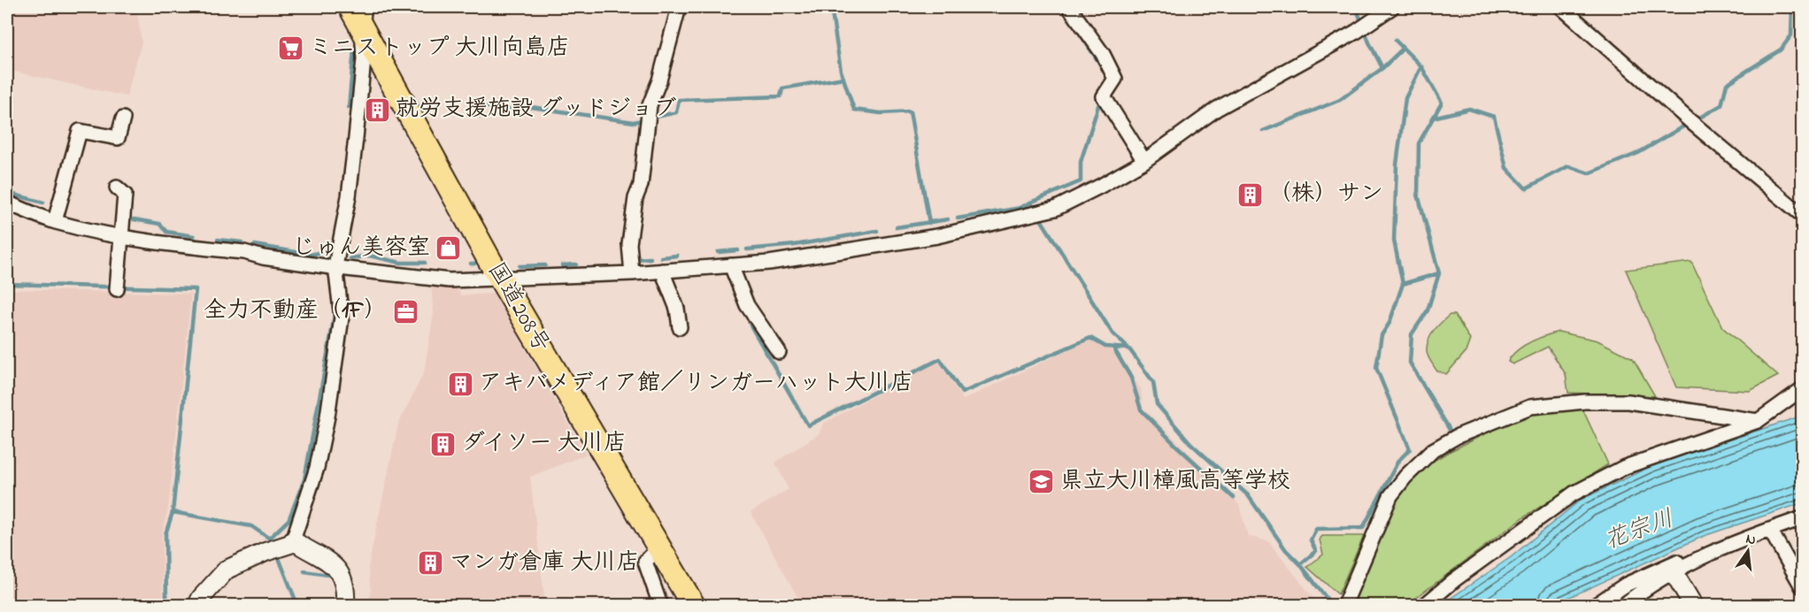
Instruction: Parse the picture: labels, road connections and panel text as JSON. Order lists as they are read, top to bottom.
{
  "streets": {
    "highway": ["国道208号"]
  },
  "water": ["花宗川"],
  "places": {
    "supermarket": ["ミニストップ 大川向島店"],
    "building": [
      "就労支援施設 グッドジョブ",
      "（株）サン",
      "アキバメディア館／リンガーハット大川店",
      "ダイソー 大川店",
      "マンガ倉庫 大川店"
    ],
    "shop": ["じゅん美容室"],
    "office": ["全力不動産（1F）"],
    "school or university": ["県立大川樟風高等学校"]
  },
  "north": "top"
}
